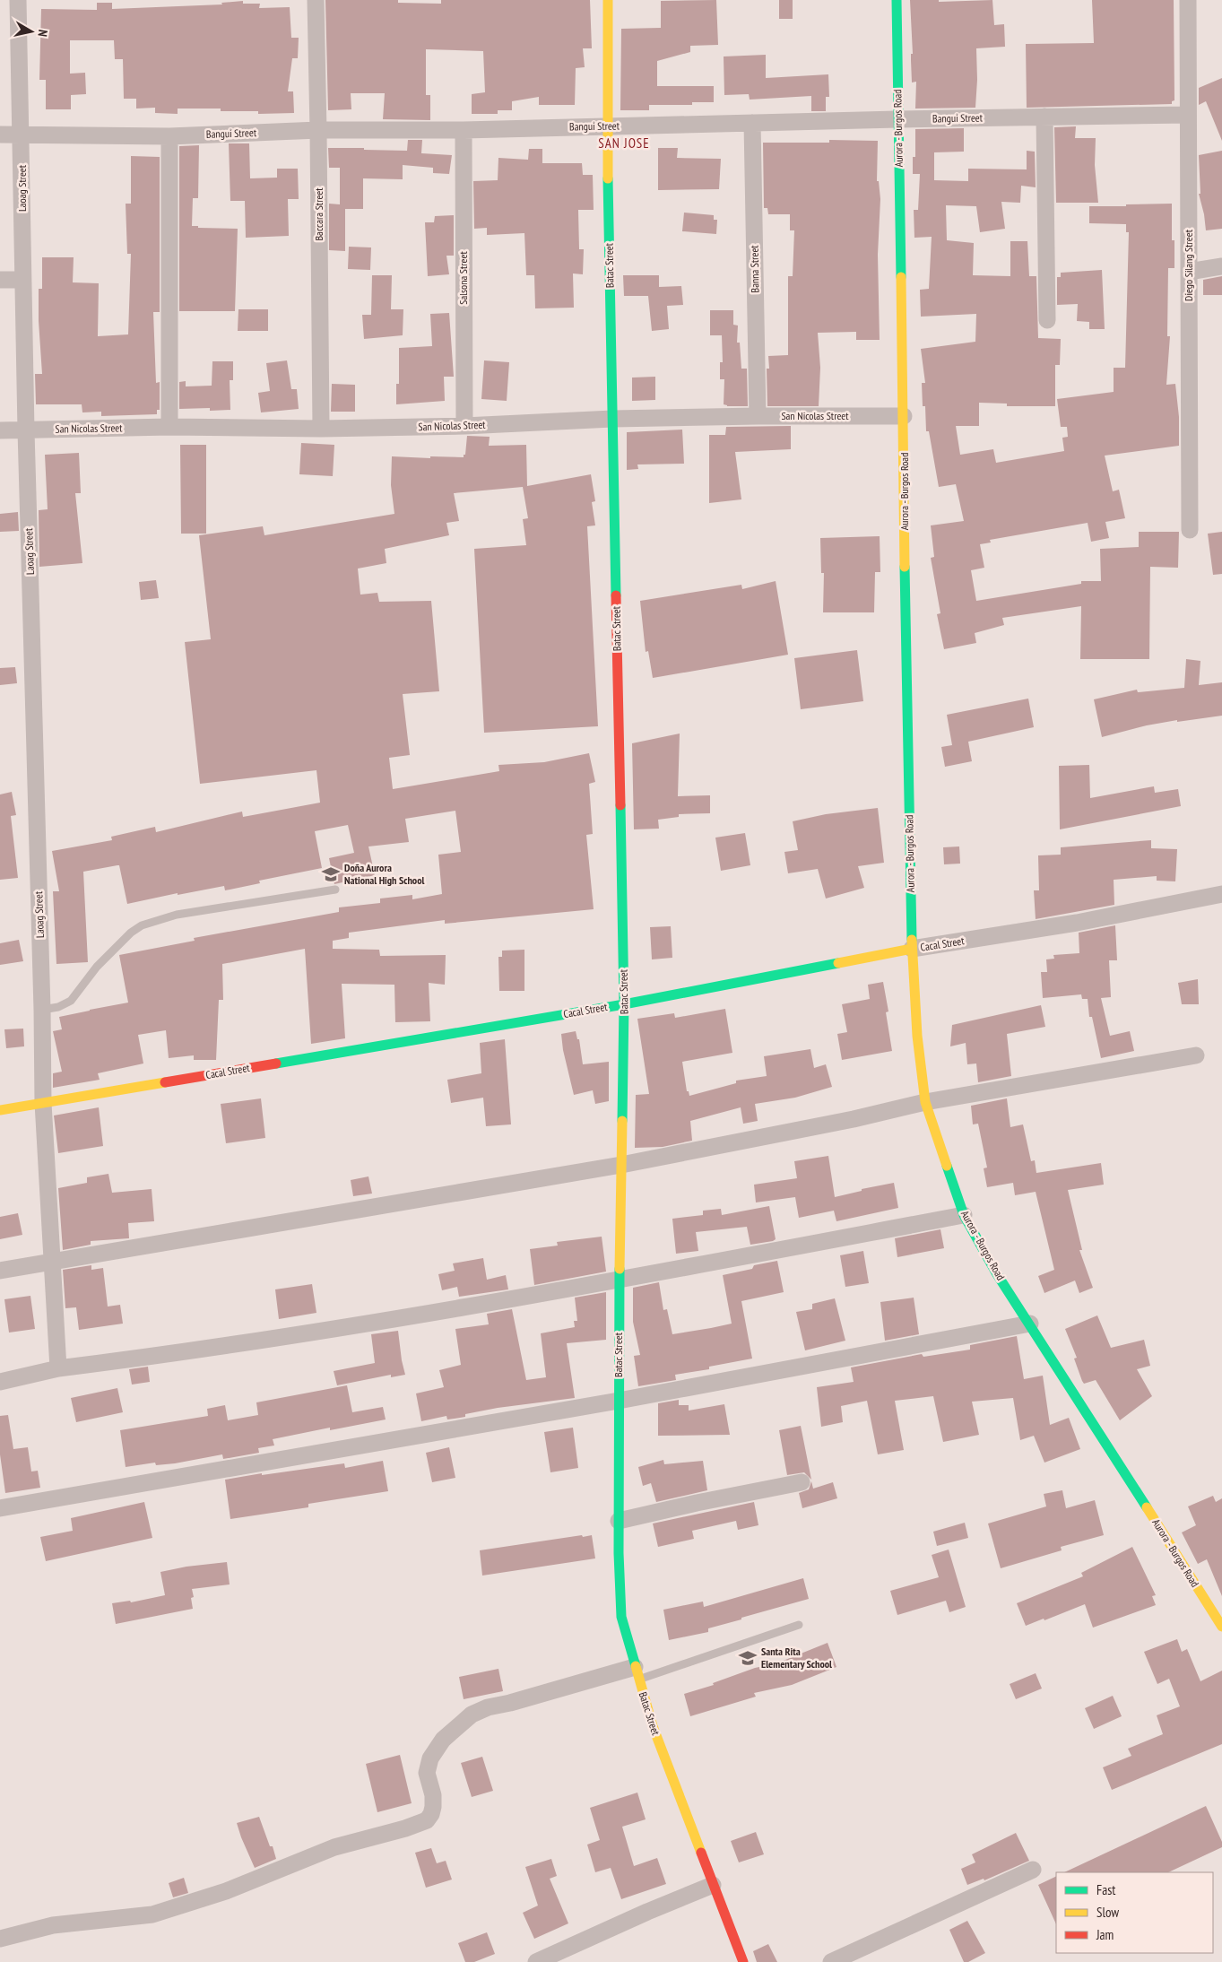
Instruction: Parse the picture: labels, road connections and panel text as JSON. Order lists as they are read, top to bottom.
{
  "streets": {
    "street": [
      "Bangui Street",
      "Aurora - Burgos Road",
      "Laoag Street",
      "Baccara Street",
      "Batac Street",
      "Diego Silang Street",
      "Banna Street",
      "Salsona Street",
      "San Nicolas Street",
      "Cacal Street"
    ]
  },
  "crossings": [
    ["Bangui Street", "Aurora - Burgos Road"],
    ["Bangui Street", "Laoag Street"],
    ["Bangui Street", "Baccara Street"],
    ["Bangui Street", "Batac Street"],
    ["Bangui Street", "Diego Silang Street"],
    ["Bangui Street", "Banna Street"],
    ["Bangui Street", "Salsona Street"],
    ["Aurora - Burgos Road", "San Nicolas Street"],
    ["Aurora - Burgos Road", "Cacal Street"],
    ["Laoag Street", "San Nicolas Street"],
    ["Laoag Street", "Cacal Street"],
    ["Baccara Street", "San Nicolas Street"],
    ["Batac Street", "San Nicolas Street"],
    ["Batac Street", "Cacal Street"],
    ["Banna Street", "San Nicolas Street"],
    ["Salsona Street", "San Nicolas Street"]
  ],
  "districts": ["SAN JOSE"],
  "places": {
    "school or university": ["Doña Aurora National High School", "Santa Rita Elementary School"]
  },
  "legend": ["Fast", "Slow", "Jam"],
  "north": "right"
}
